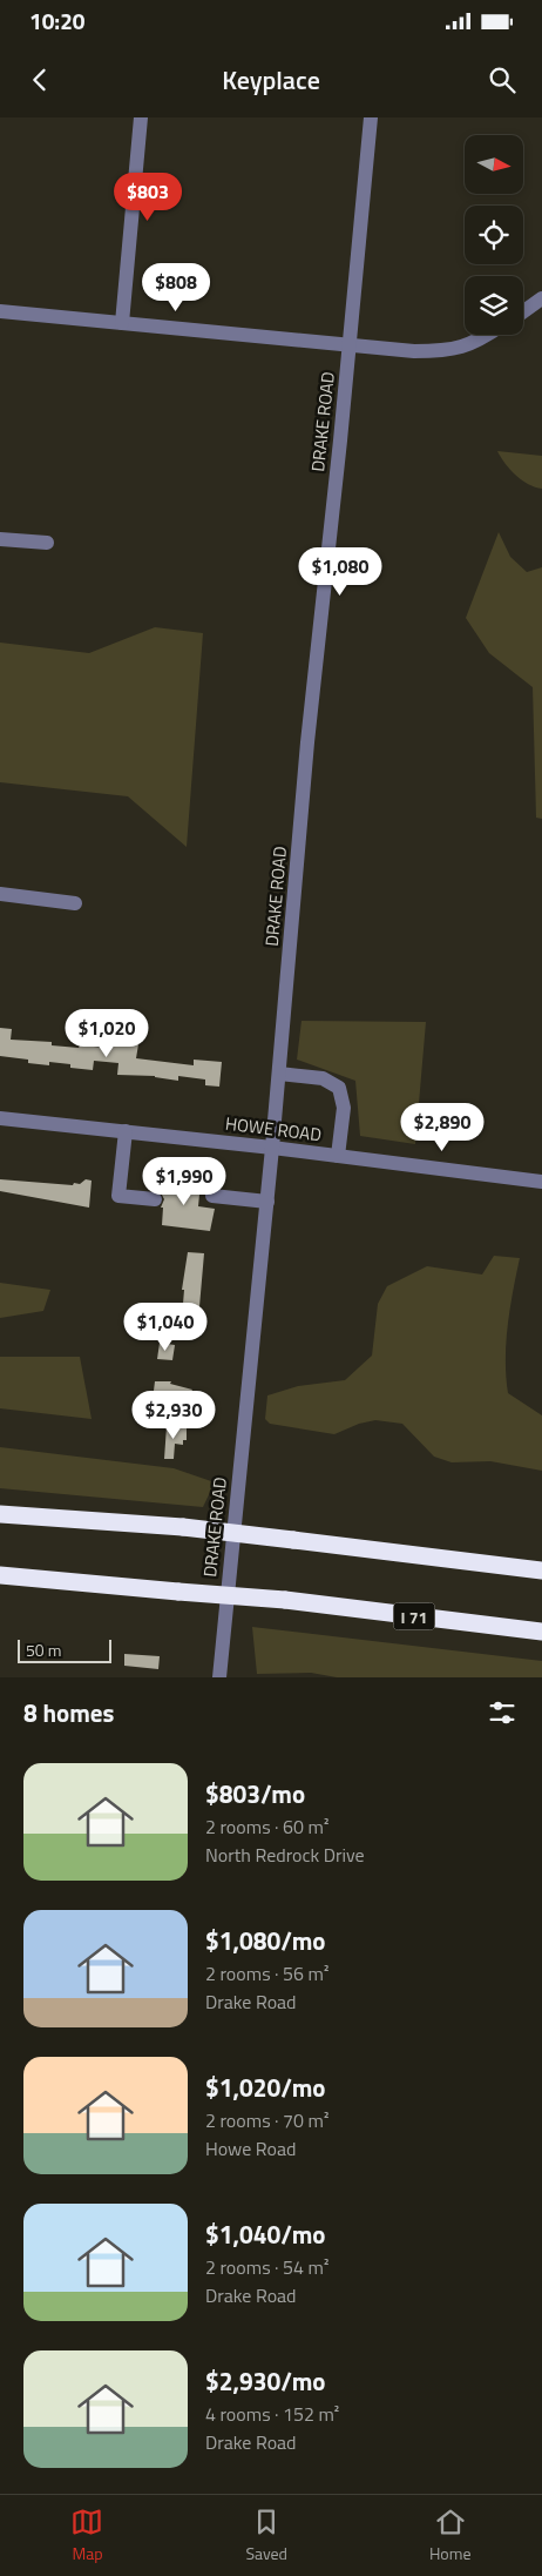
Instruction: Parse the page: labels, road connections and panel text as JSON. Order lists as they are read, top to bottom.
{
  "streets": {
    "highway": ["I 71"],
    "street": ["DRAKE ROAD", "HOWE ROAD"]
  },
  "crossings": [
    ["DRAKE ROAD", "HOWE ROAD"]
  ],
  "scale_bar": "50 m",
  "north": "right",
  "page": {
    "status": "10:20",
    "header": "Keyplace",
    "price": [
      "$803",
      "$808",
      "$1,080",
      "$1,020",
      "$2,890",
      "$1,990",
      "$1,040",
      "$2,930"
    ],
    "scale": "50 m",
    "heading": "8 homes",
    "list": [
      {
        "name": "$803/mo",
        "note": "2 rooms · 60 m² · North Redrock Drive"
      },
      {
        "name": "$1,080/mo",
        "note": "2 rooms · 56 m² · Drake Road"
      },
      {
        "name": "$1,020/mo",
        "note": "2 rooms · 70 m² · Howe Road"
      },
      {
        "name": "$1,040/mo",
        "note": "2 rooms · 54 m² · Drake Road"
      },
      {
        "name": "$2,930/mo",
        "note": "4 rooms · 152 m² · Drake Road"
      }
    ],
    "tabs": ["Map", "Saved", "Home"]
  }
}
